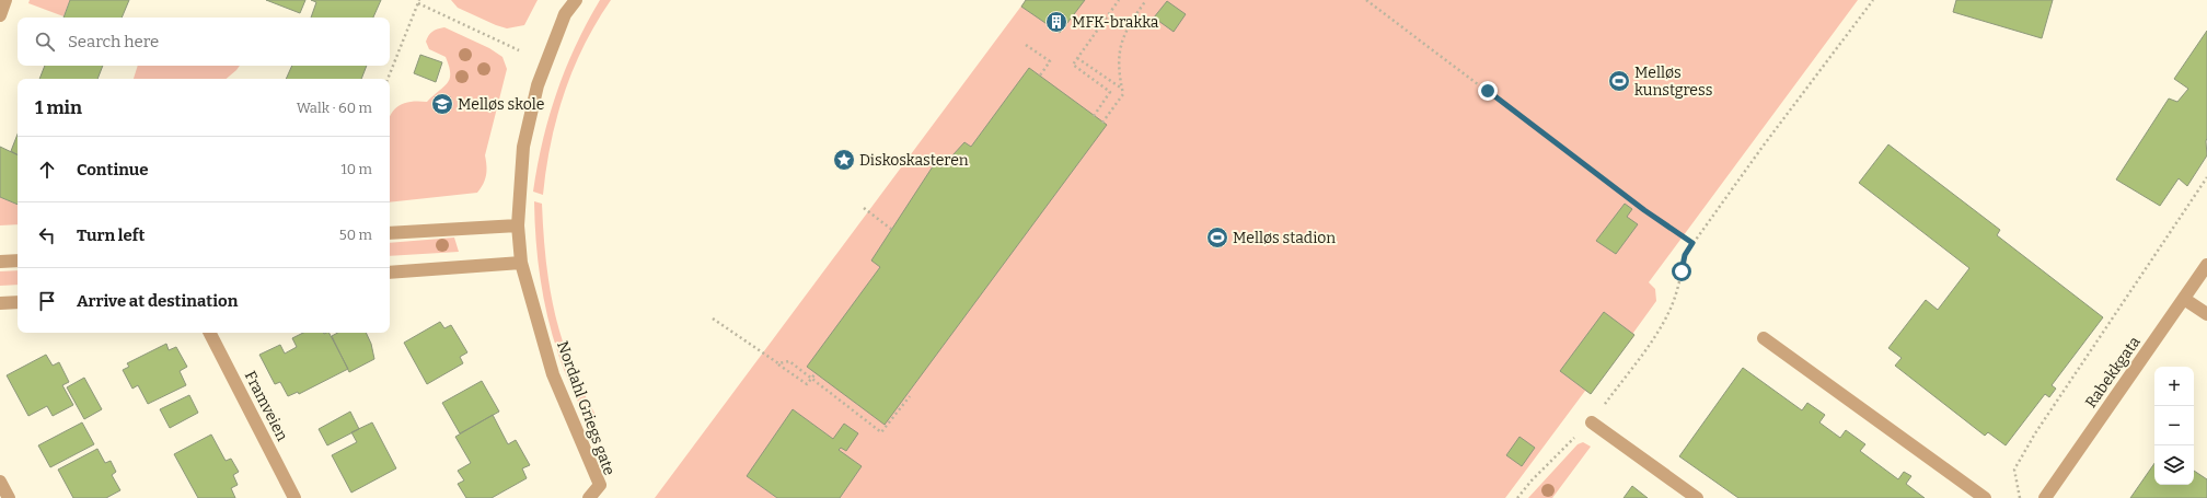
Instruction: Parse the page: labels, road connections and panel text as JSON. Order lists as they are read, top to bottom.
{
  "streets": {
    "street": ["Rabekkgata", "Framveien", "Nordahl Griegs gate"]
  },
  "places": {
    "building": ["MFK-brakka"],
    "sports": ["Melløs kunstgress", "Melløs stadion"],
    "school or university": ["Melløs skole"],
    "place": ["Diskoskasteren"]
  },
  "page": {
    "search": "Search here",
    "heading": ["1 min", "Walk · 60 m"],
    "list": [
      ["Continue", "10 m"],
      ["Turn left", "50 m"],
      "Arrive at destination"
    ],
    "map_buttons": ["+", "−"]
  }
}
